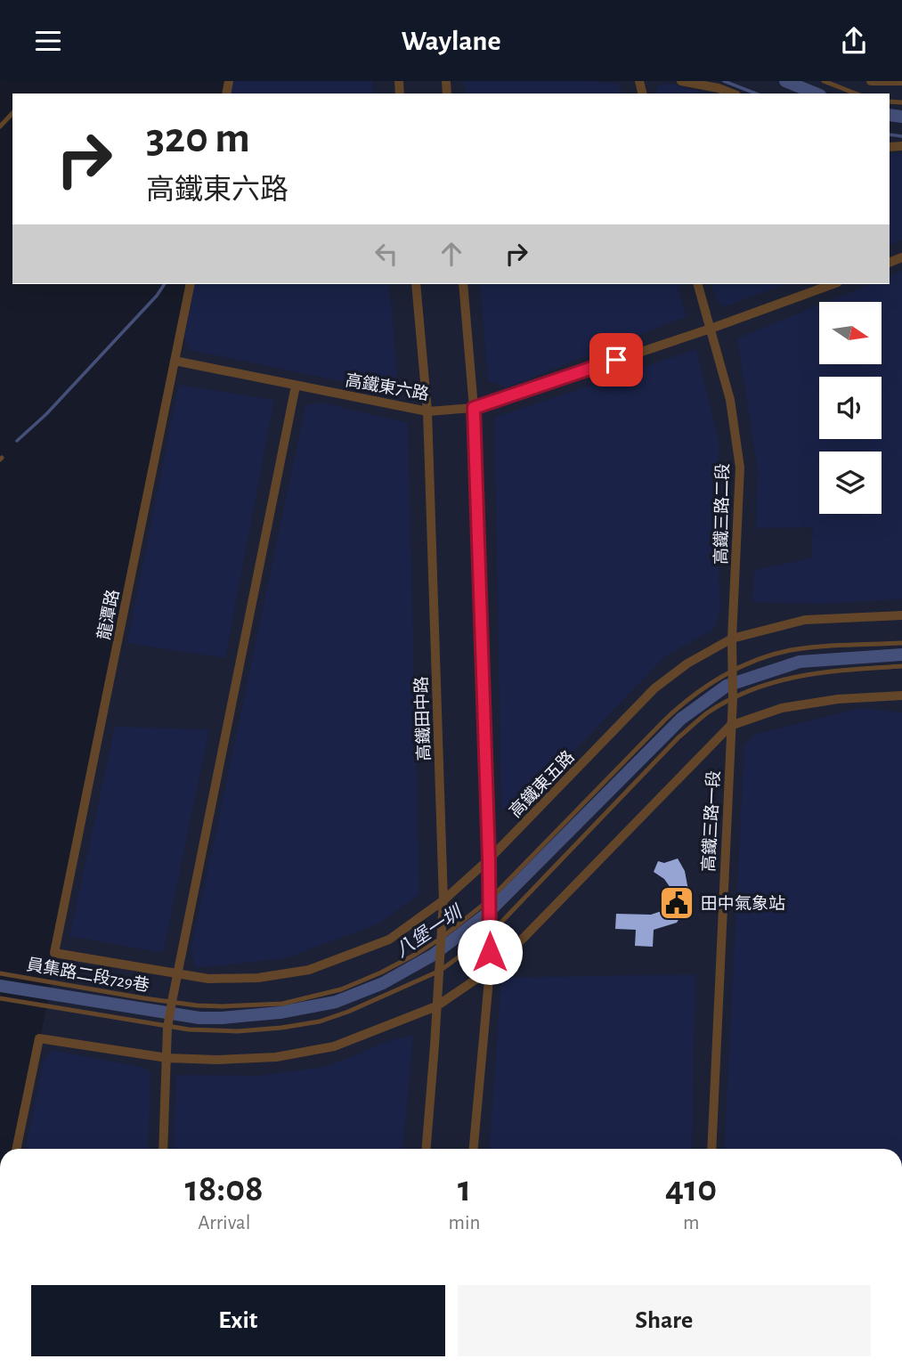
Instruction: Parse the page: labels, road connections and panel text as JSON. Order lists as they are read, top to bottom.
{
  "streets": {
    "street": [
      "高鐵東六路",
      "高鐵三路二段",
      "龍潭路",
      "高鐵田中路",
      "高鐵東五路",
      "高鐵三路一段"
    ],
    "lane": ["員集路二段729巷"]
  },
  "crossings": [
    ["高鐵東六路", "高鐵三路二段"],
    ["高鐵東六路", "龍潭路"],
    ["高鐵東六路", "高鐵田中路"],
    ["高鐵三路二段", "高鐵東五路"],
    ["高鐵三路二段", "高鐵三路一段"],
    ["龍潭路", "高鐵東五路"],
    ["高鐵田中路", "高鐵東五路"],
    ["高鐵田中路", "員集路二段729巷"],
    ["高鐵東五路", "高鐵三路一段"],
    ["高鐵三路一段", "員集路二段729巷"]
  ],
  "water": ["八堡一圳"],
  "places": {
    "public building": ["田中氣象站"]
  },
  "north": "right",
  "page": {
    "header": "Waylane",
    "turn": ["320 m", "高鐵東六路"],
    "eta": [
      "18:08",
      "Arrival",
      "1",
      "min",
      "410",
      "m"
    ],
    "buttons": ["Exit", "Share"]
  }
}
